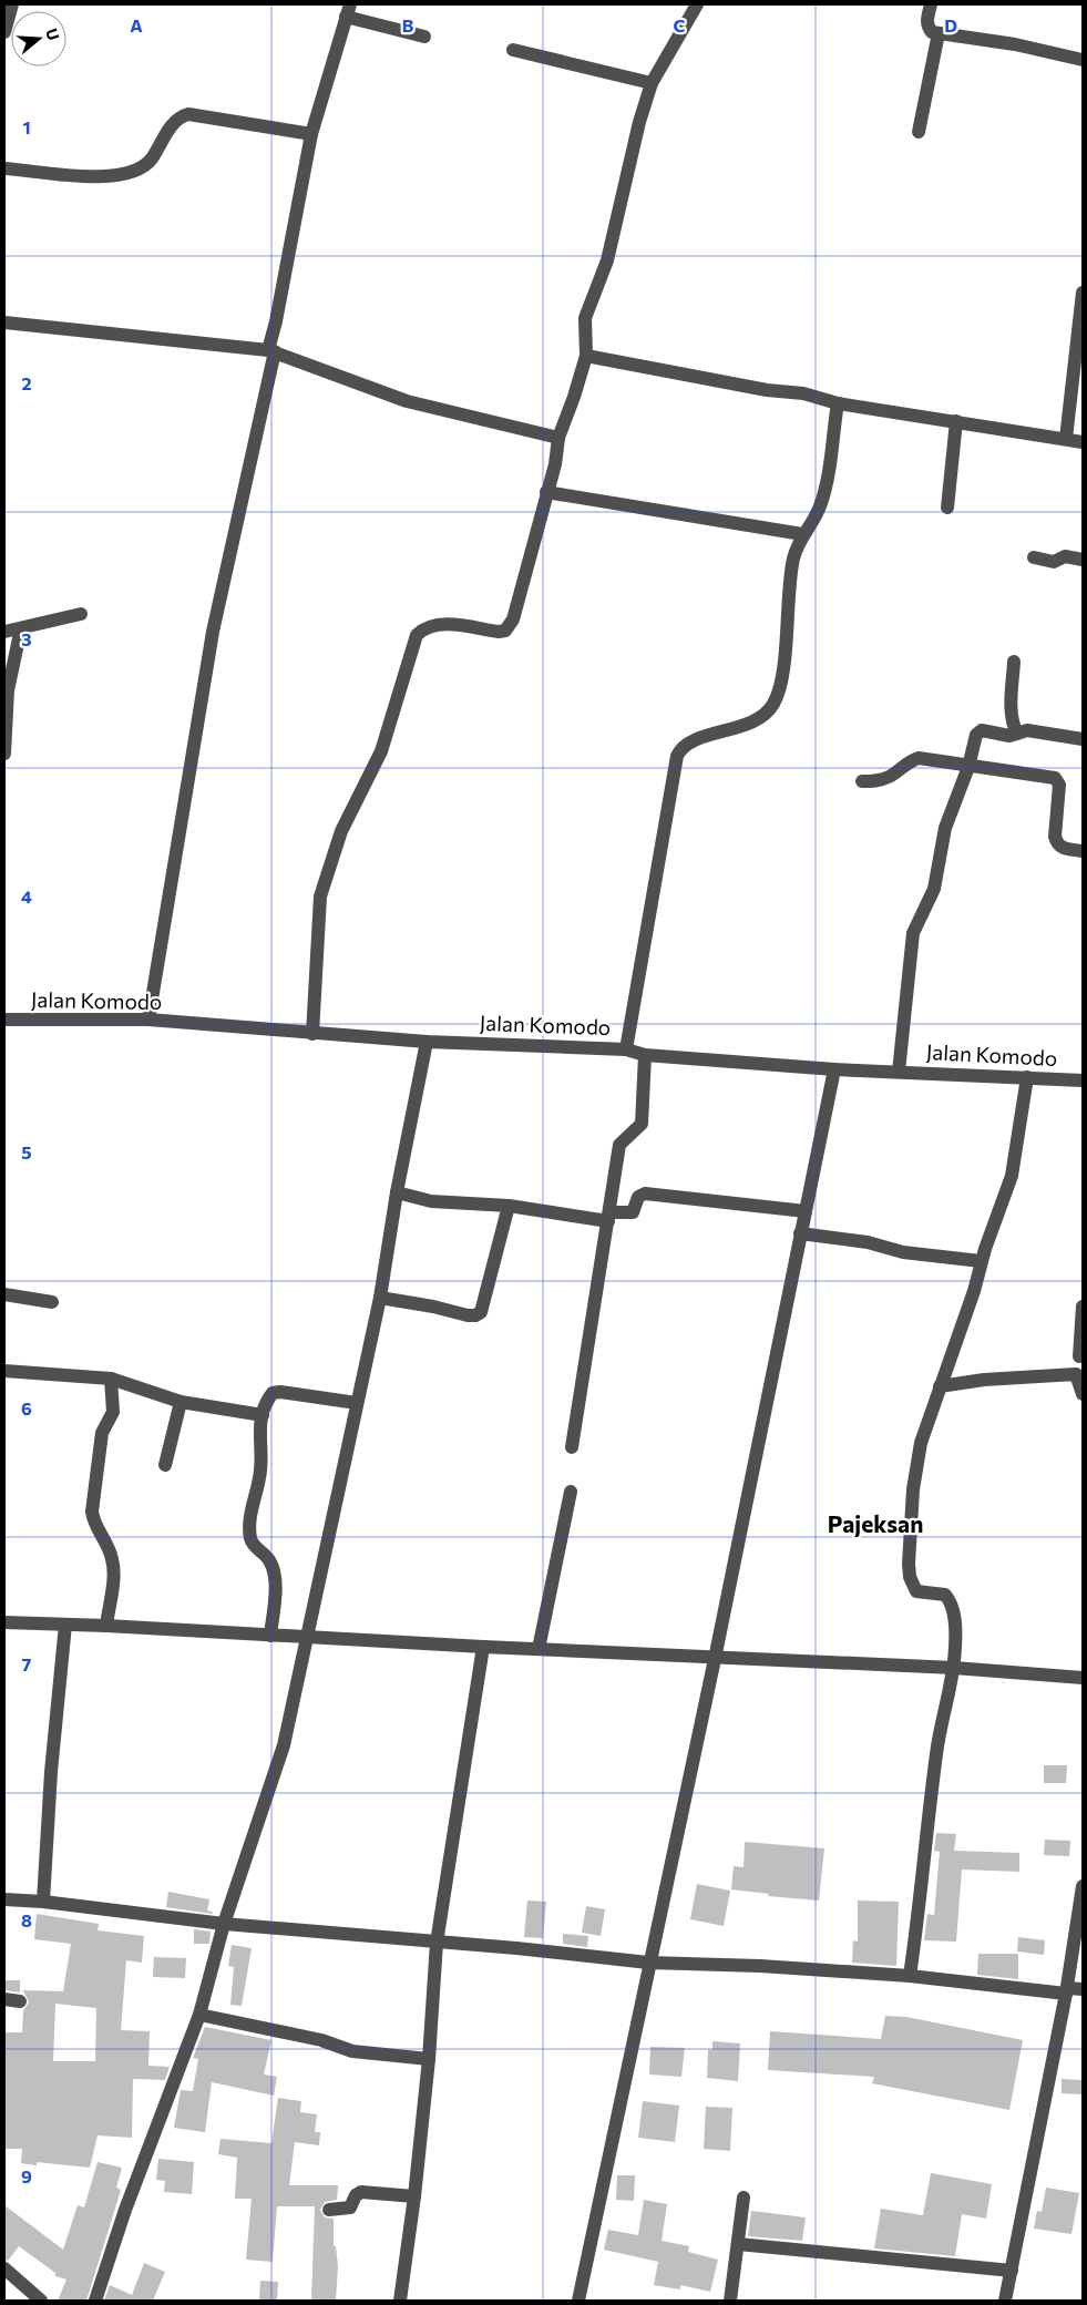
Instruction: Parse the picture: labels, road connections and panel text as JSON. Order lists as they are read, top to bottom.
{
  "streets": {
    "street": ["Jalan Komodo"]
  },
  "districts": ["Pajeksan"],
  "north": "right",
  "grid": {
    "columns": [
      "A",
      "B",
      "C",
      "D"
    ],
    "rows": [
      "1",
      "2",
      "3",
      "4",
      "5",
      "6",
      "7",
      "8",
      "9"
    ]
  }
}
